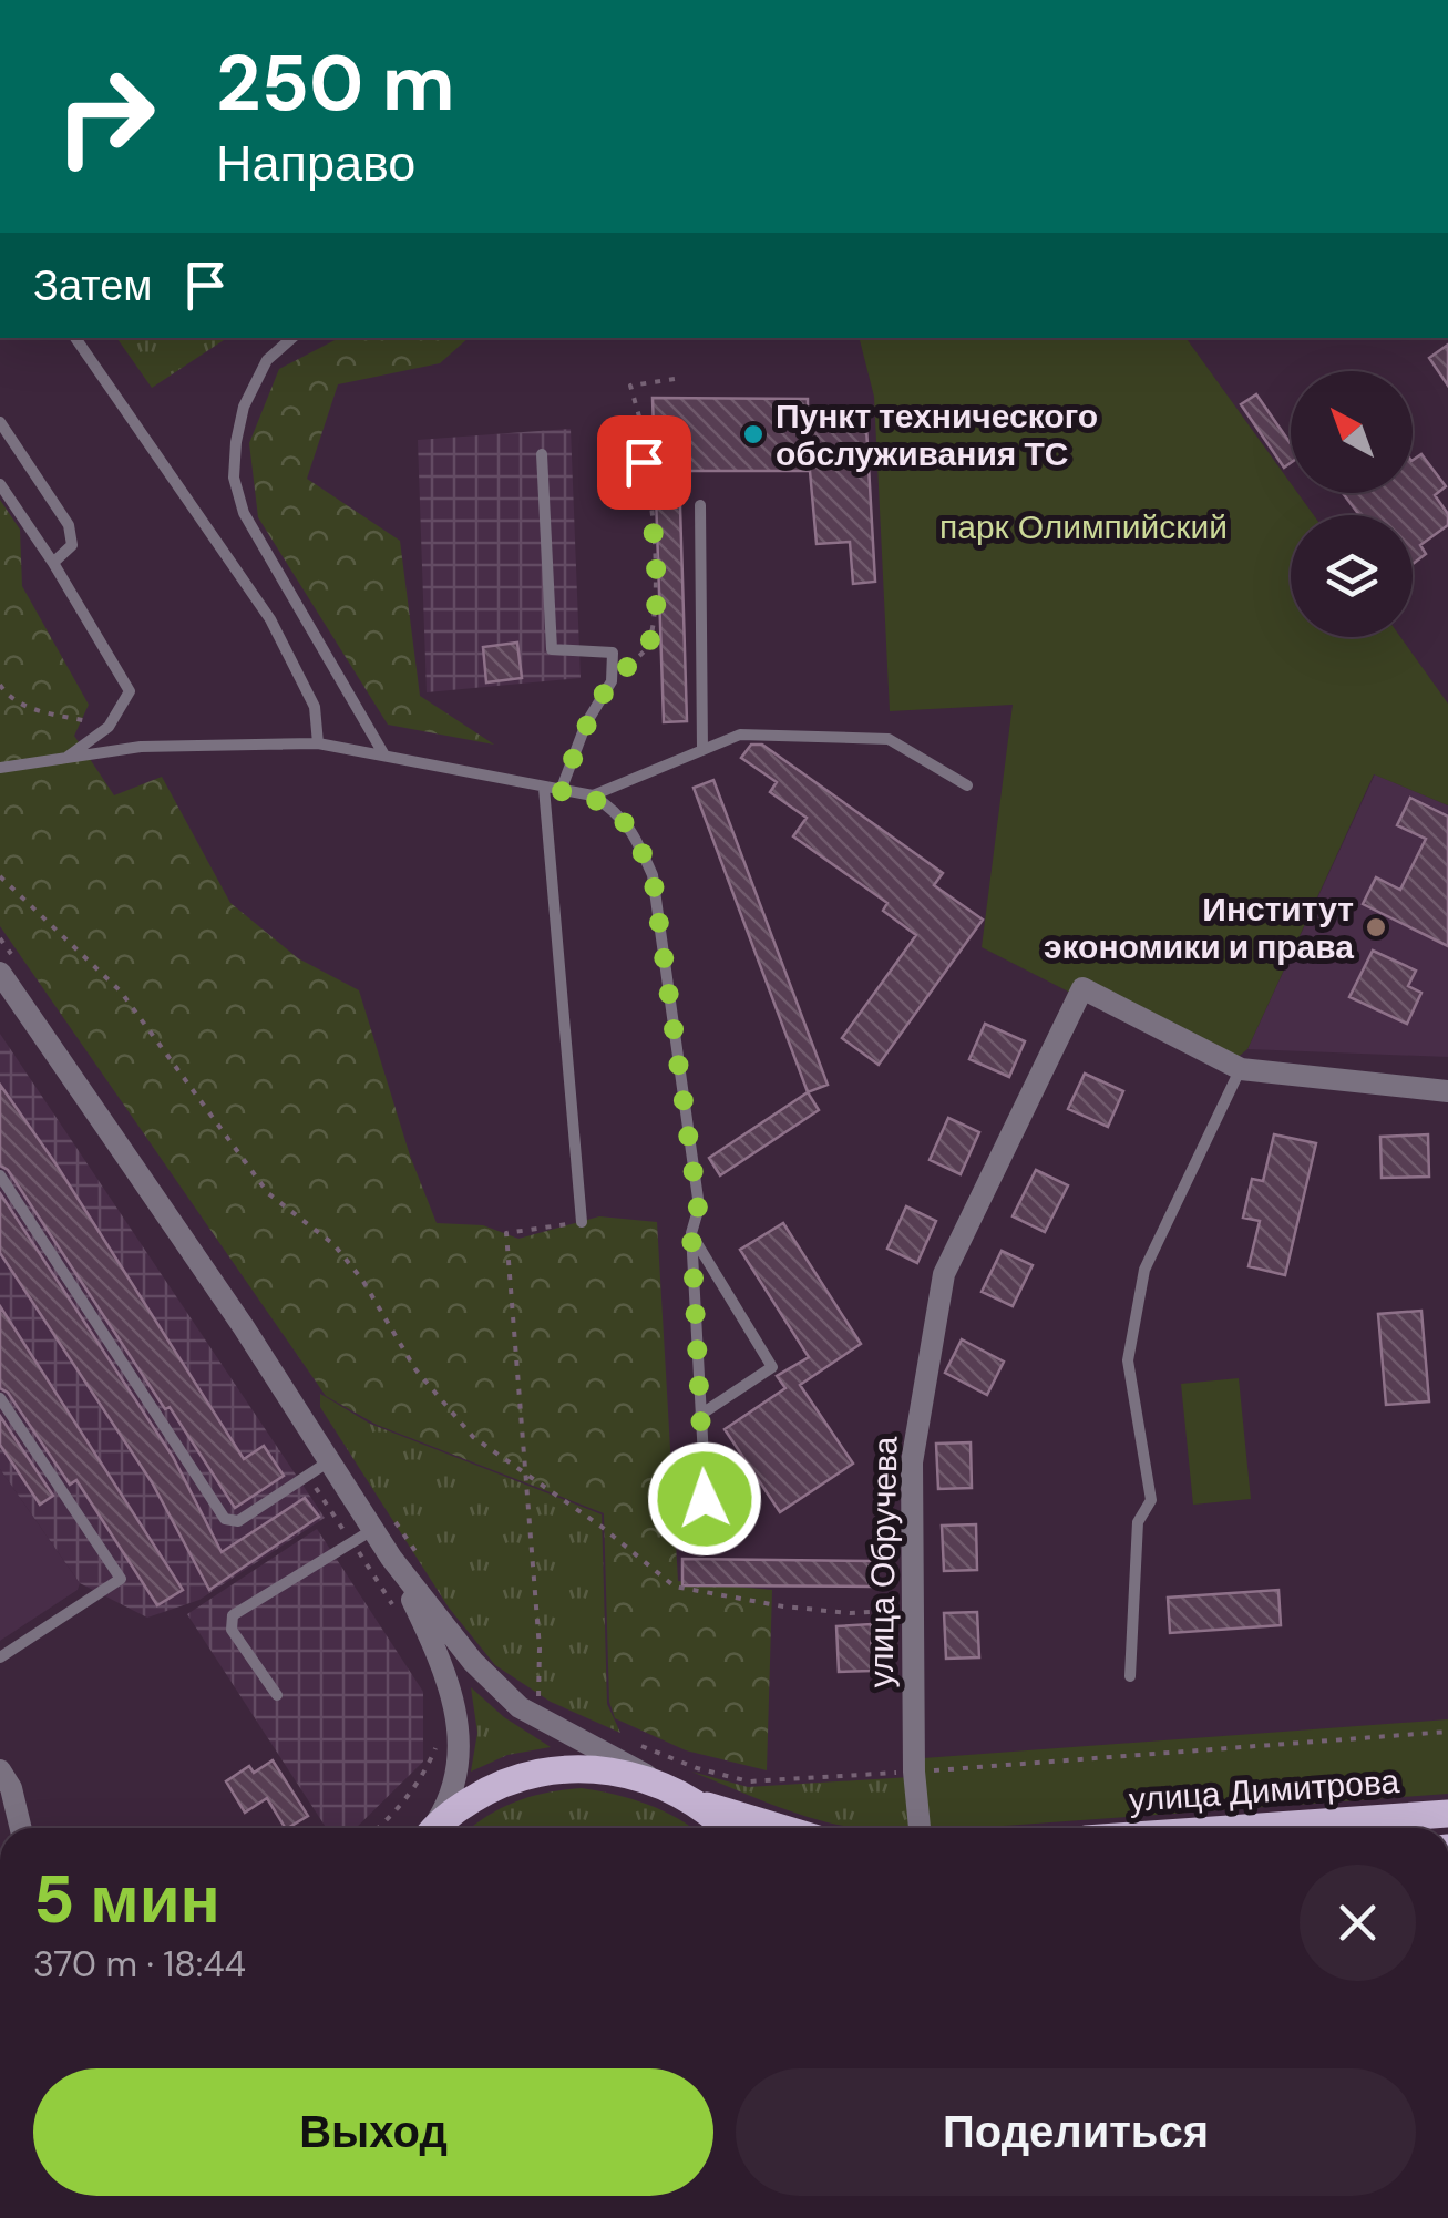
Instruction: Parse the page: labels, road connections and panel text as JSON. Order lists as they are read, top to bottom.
{
  "streets": {
    "main road": ["улица Димитрова"],
    "street": ["улица Обручева"]
  },
  "parks": ["парк Олимпийский"],
  "places": ["Пункт технического обслуживания ТС", "Институт экономики и права"],
  "north": "top left",
  "page": {
    "turn": ["250 m", "Направо"],
    "then": "Затем",
    "heading": ["5 мин", "370 m · 18:44"],
    "buttons": ["Выход", "Поделиться"]
  }
}
